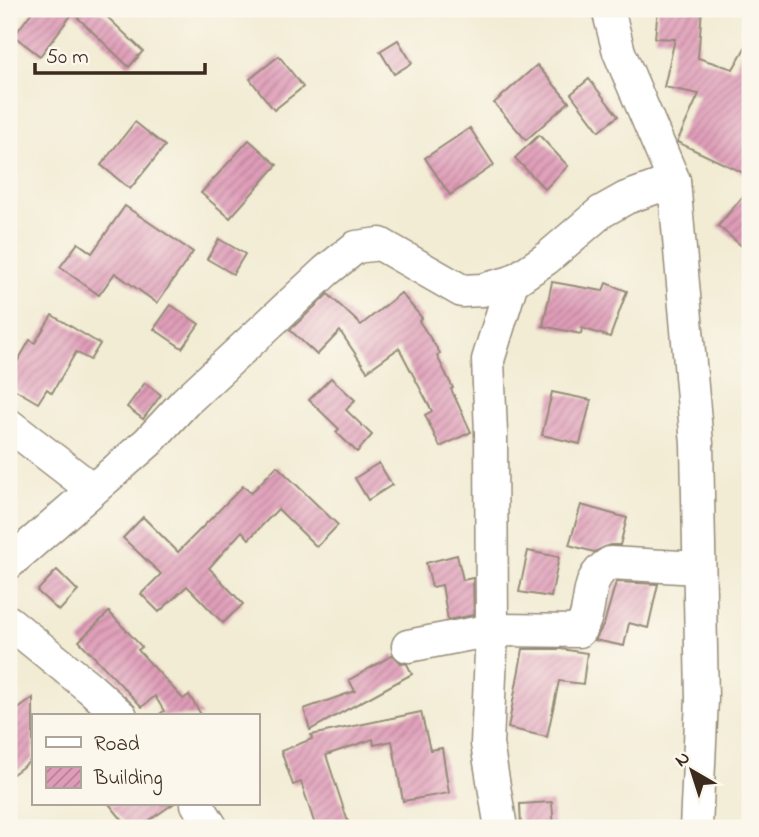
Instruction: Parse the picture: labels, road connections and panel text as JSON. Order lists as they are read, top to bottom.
{
  "legend": ["Road", "Building"],
  "scale_bar": "50 m",
  "north": "top left"
}
